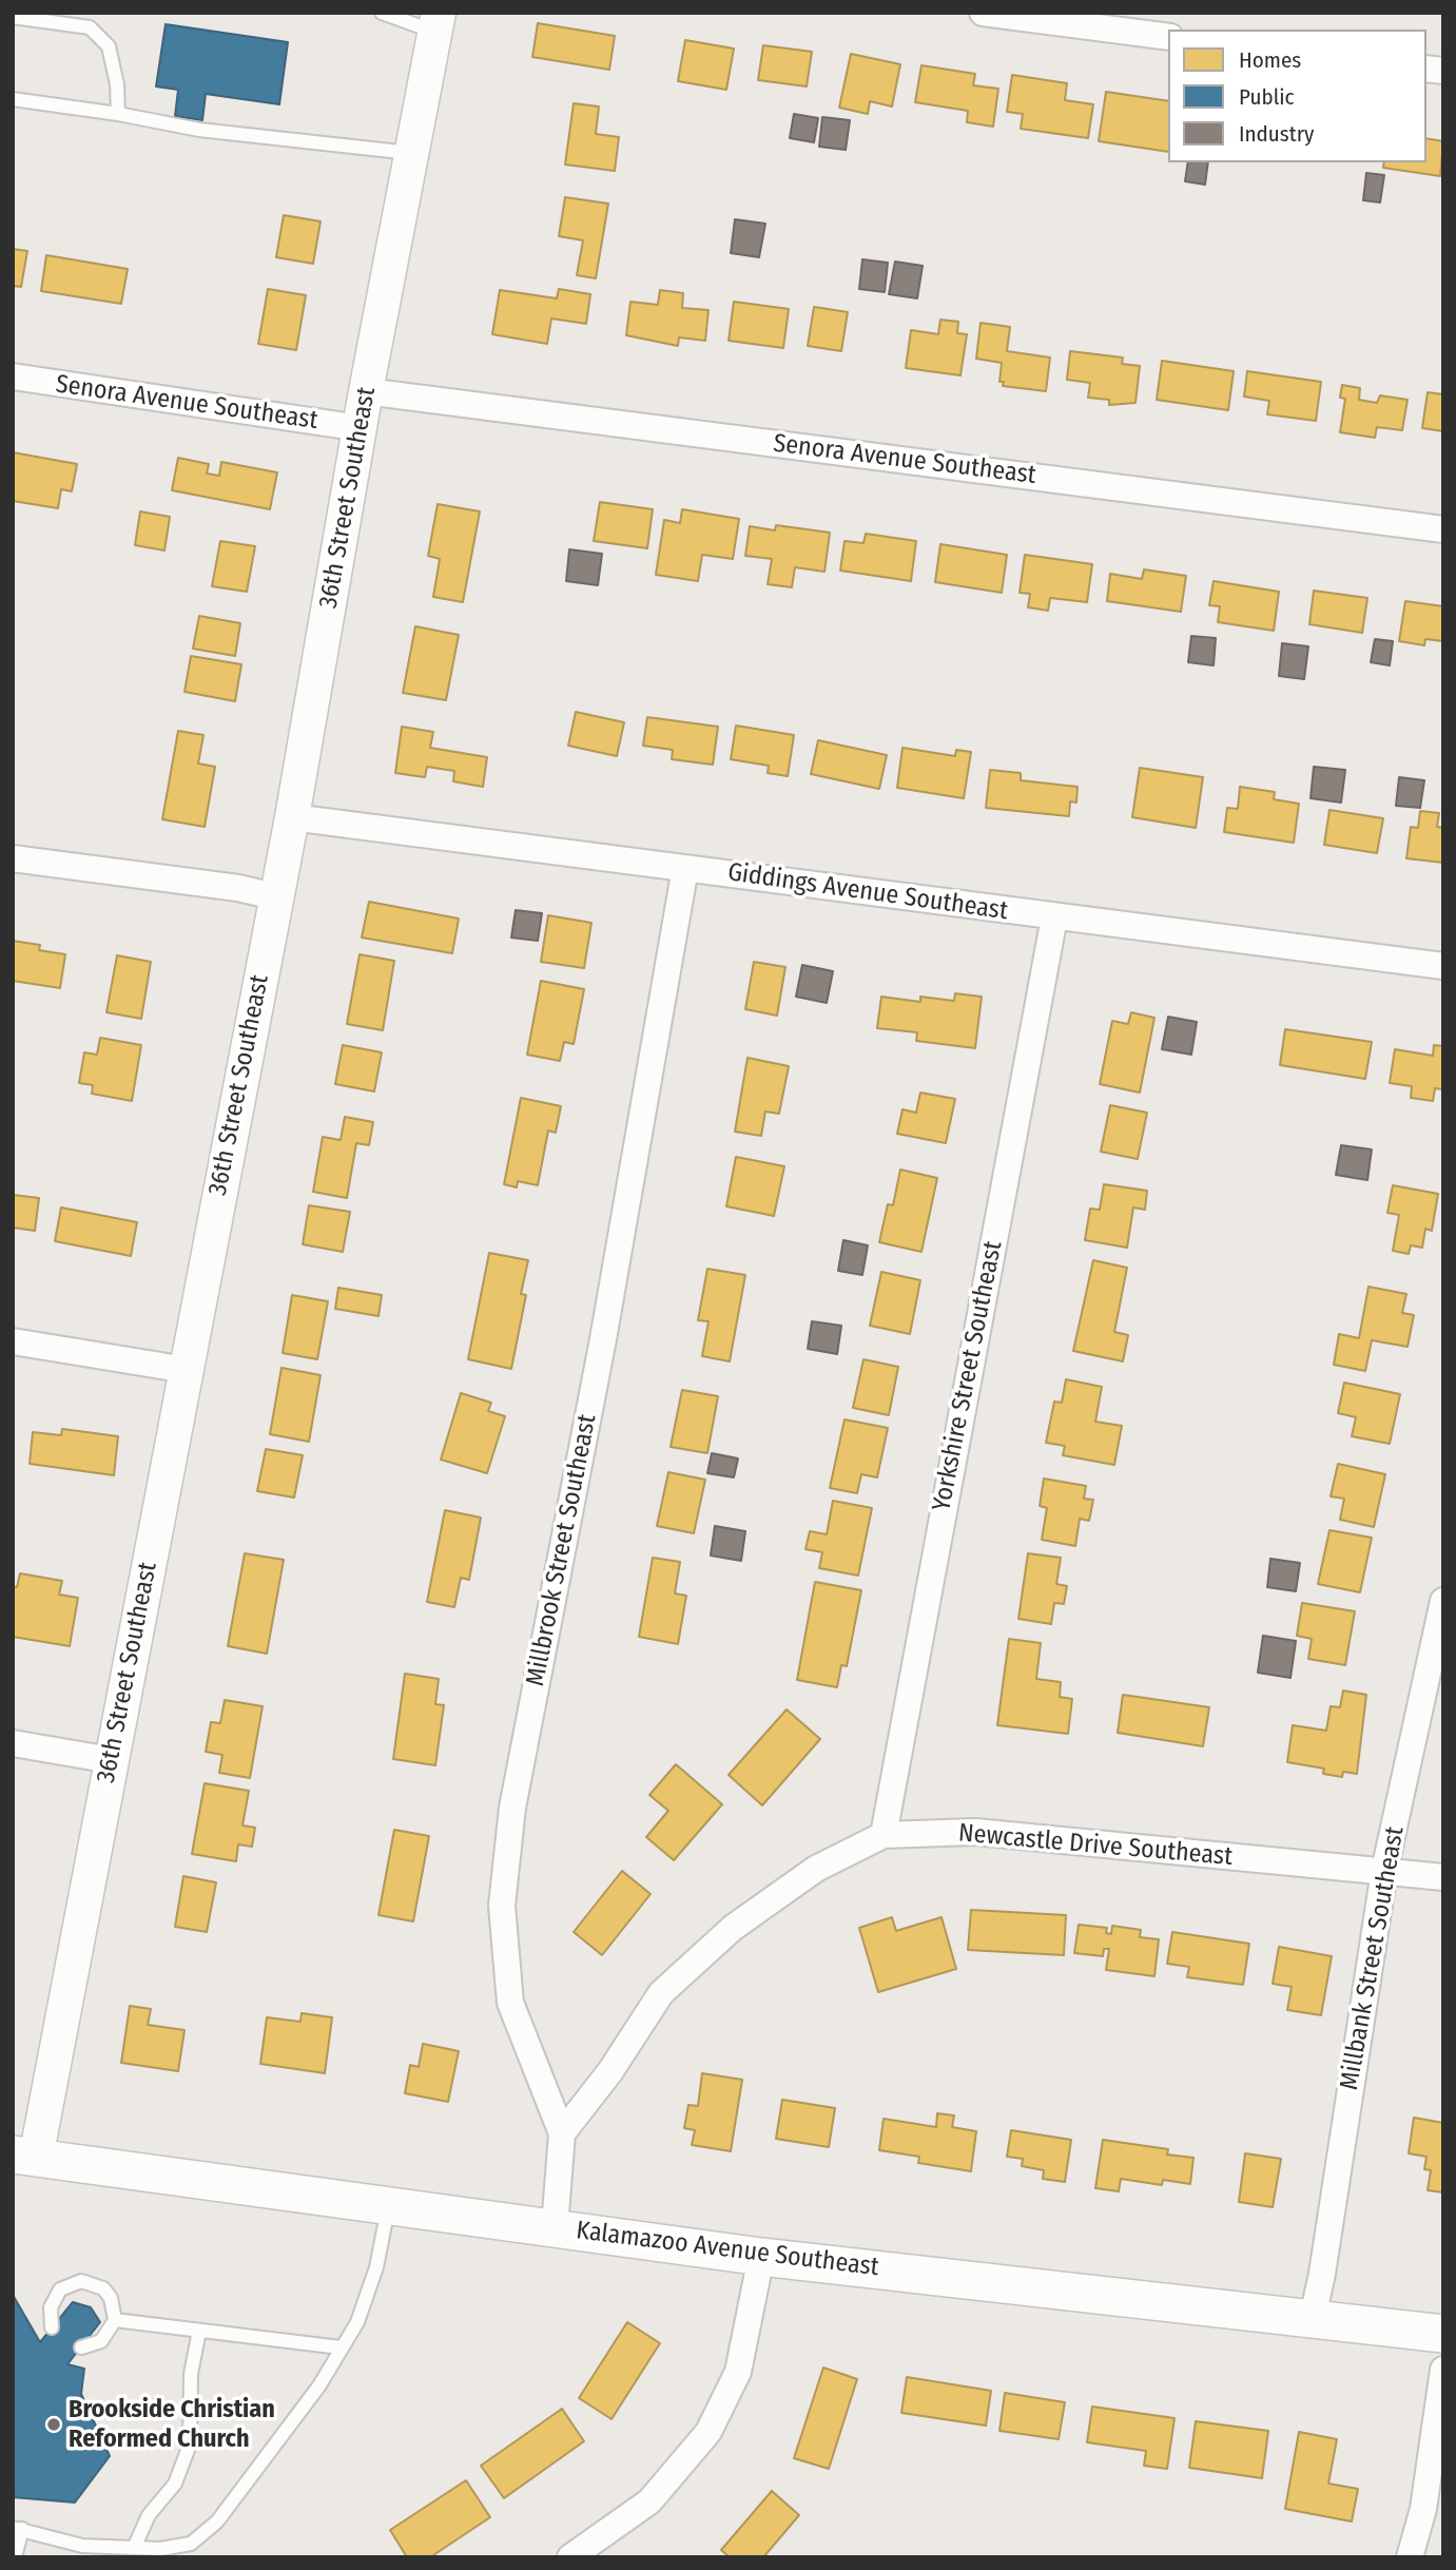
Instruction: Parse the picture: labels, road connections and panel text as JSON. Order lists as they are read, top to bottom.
{
  "streets": {
    "main road": ["Kalamazoo Avenue Southeast"],
    "street": [
      "Senora Avenue Southeast",
      "36th Street Southeast",
      "Giddings Avenue Southeast",
      "Yorkshire Street Southeast",
      "Millbrook Street Southeast",
      "Newcastle Drive Southeast",
      "Millbank Street Southeast"
    ]
  },
  "crossings": [
    ["Senora Avenue Southeast", "36th Street Southeast"],
    ["36th Street Southeast", "Giddings Avenue Southeast"],
    ["36th Street Southeast", "Kalamazoo Avenue Southeast"],
    ["Giddings Avenue Southeast", "Yorkshire Street Southeast"],
    ["Giddings Avenue Southeast", "Millbrook Street Southeast"],
    ["Yorkshire Street Southeast", "Newcastle Drive Southeast"],
    ["Millbrook Street Southeast", "Newcastle Drive Southeast"],
    ["Millbrook Street Southeast", "Kalamazoo Avenue Southeast"],
    ["Newcastle Drive Southeast", "Millbank Street Southeast"],
    ["Millbank Street Southeast", "Kalamazoo Avenue Southeast"]
  ],
  "places": ["Brookside Christian Reformed Church"],
  "legend": ["Homes", "Public", "Industry"]
}
